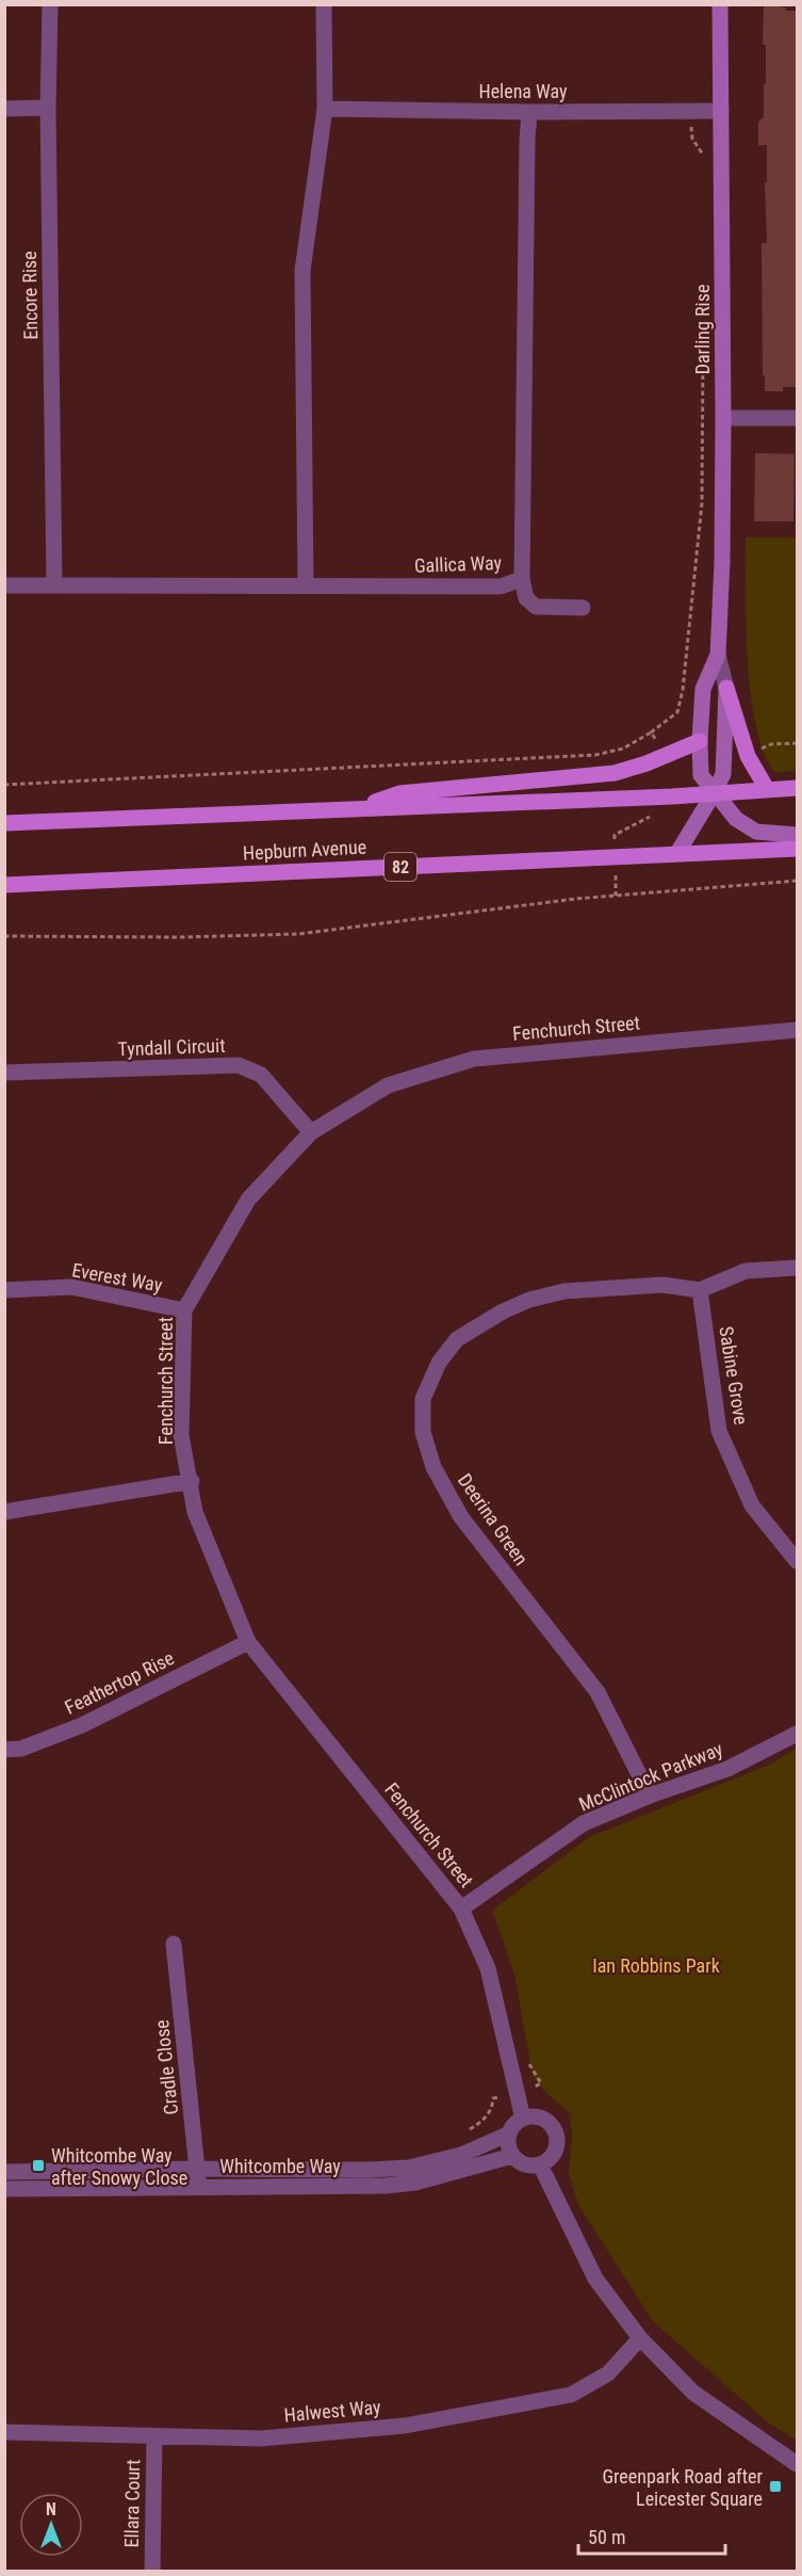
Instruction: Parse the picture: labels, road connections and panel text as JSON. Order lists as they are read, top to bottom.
{
  "streets": {
    "main road": ["Hepburn Avenue", "82"],
    "street": [
      "Helena Way",
      "Encore Rise",
      "Darling Rise",
      "Gallica Way",
      "Fenchurch Street",
      "Tyndall Circuit",
      "Everest Way",
      "Sabine Grove",
      "Deerina Green",
      "Feathertop Rise",
      "McClintock Parkway",
      "Cradle Close",
      "Whitcombe Way",
      "Halwest Way",
      "Ellara Court"
    ]
  },
  "crossings": [
    ["Helena Way", "Darling Rise"],
    ["Helena Way", "Gallica Way"],
    ["Encore Rise", "Gallica Way"],
    ["Darling Rise", "Hepburn Avenue"],
    ["Fenchurch Street", "Tyndall Circuit"],
    ["Fenchurch Street", "Everest Way"],
    ["Fenchurch Street", "Feathertop Rise"],
    ["Fenchurch Street", "McClintock Parkway"],
    ["Fenchurch Street", "Whitcombe Way"],
    ["Sabine Grove", "Deerina Green"],
    ["Deerina Green", "McClintock Parkway"],
    ["Cradle Close", "Whitcombe Way"],
    ["Halwest Way", "Ellara Court"]
  ],
  "parks": ["Ian Robbins Park"],
  "places": {
    "transit": ["Whitcombe Way after Snowy Close", "Greenpark Road after Leicester Square"]
  },
  "scale_bar": "50 m",
  "north": "top"
}
